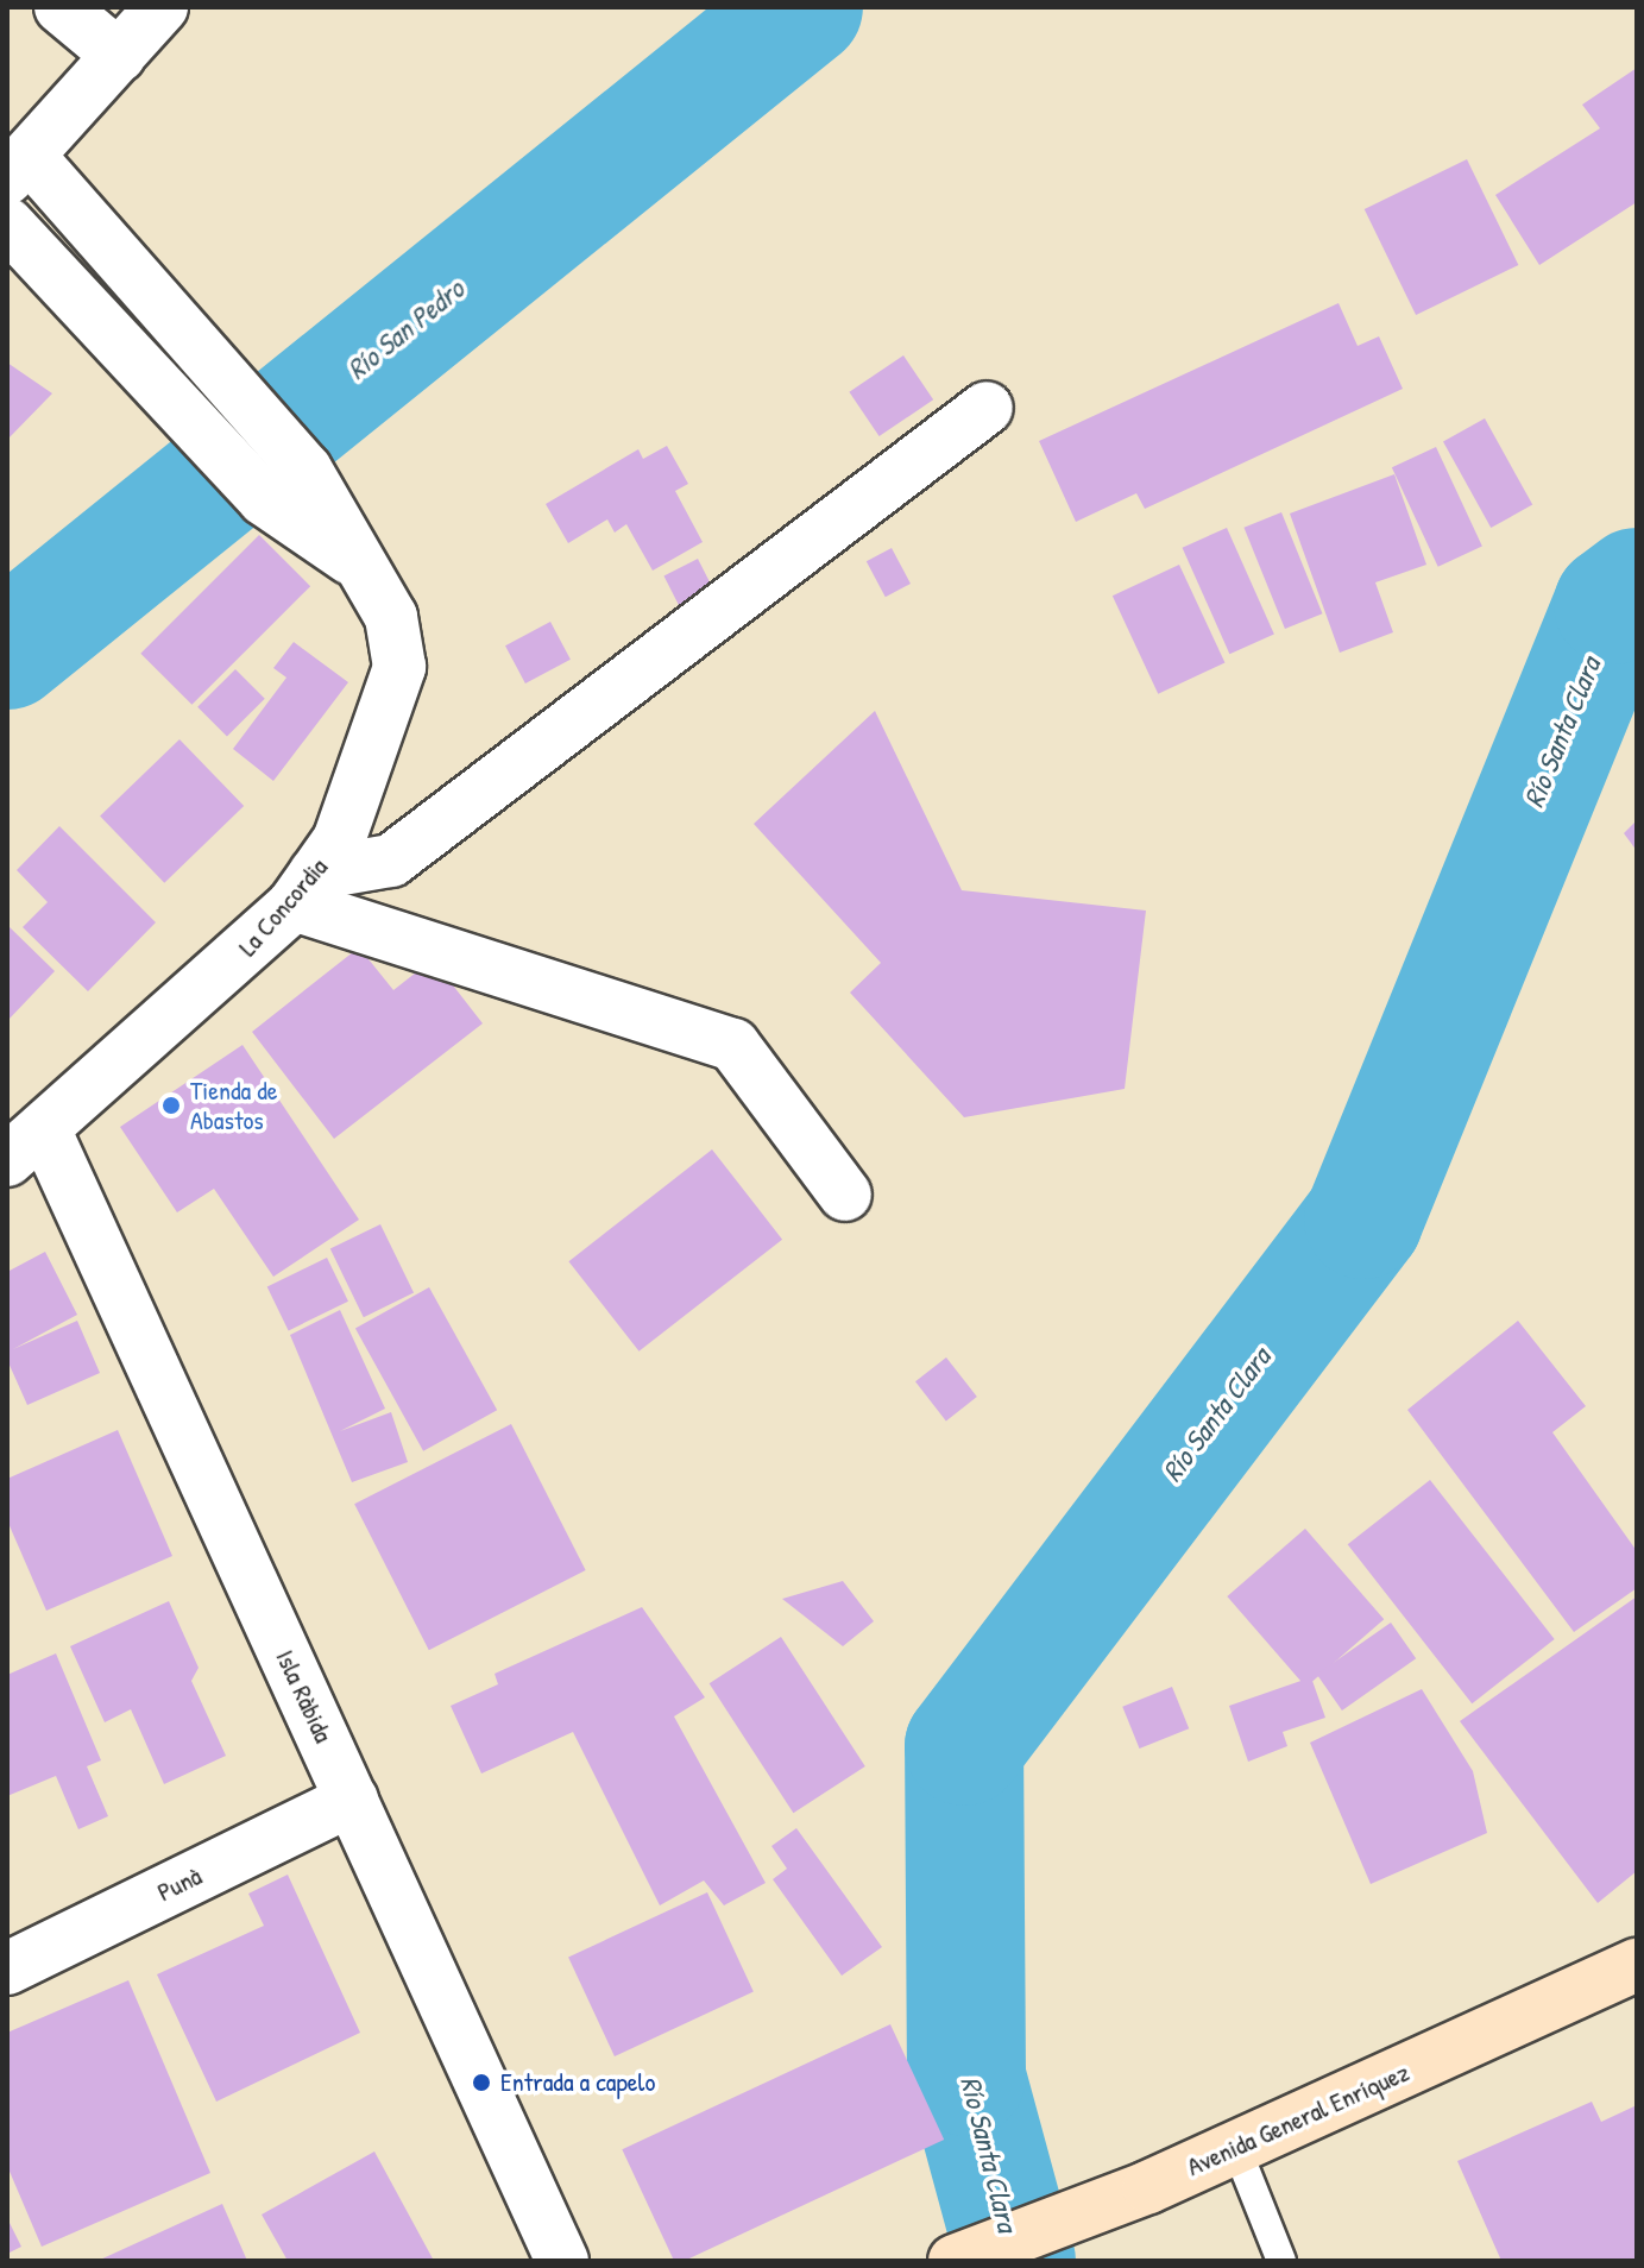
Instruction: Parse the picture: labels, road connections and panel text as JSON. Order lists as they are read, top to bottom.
{
  "streets": {
    "main road": ["Avenida General Enríquez"],
    "street": ["La Concordia", "Isla Ràbida", "Punà"]
  },
  "crossings": [
    ["La Concordia", "Isla Ràbida"],
    ["Isla Ràbida", "Punà"]
  ],
  "water": ["Río San Pedro", "Río Santa Clara"],
  "places": ["Tienda de Abastos", "Entrada a capelo"]
}
